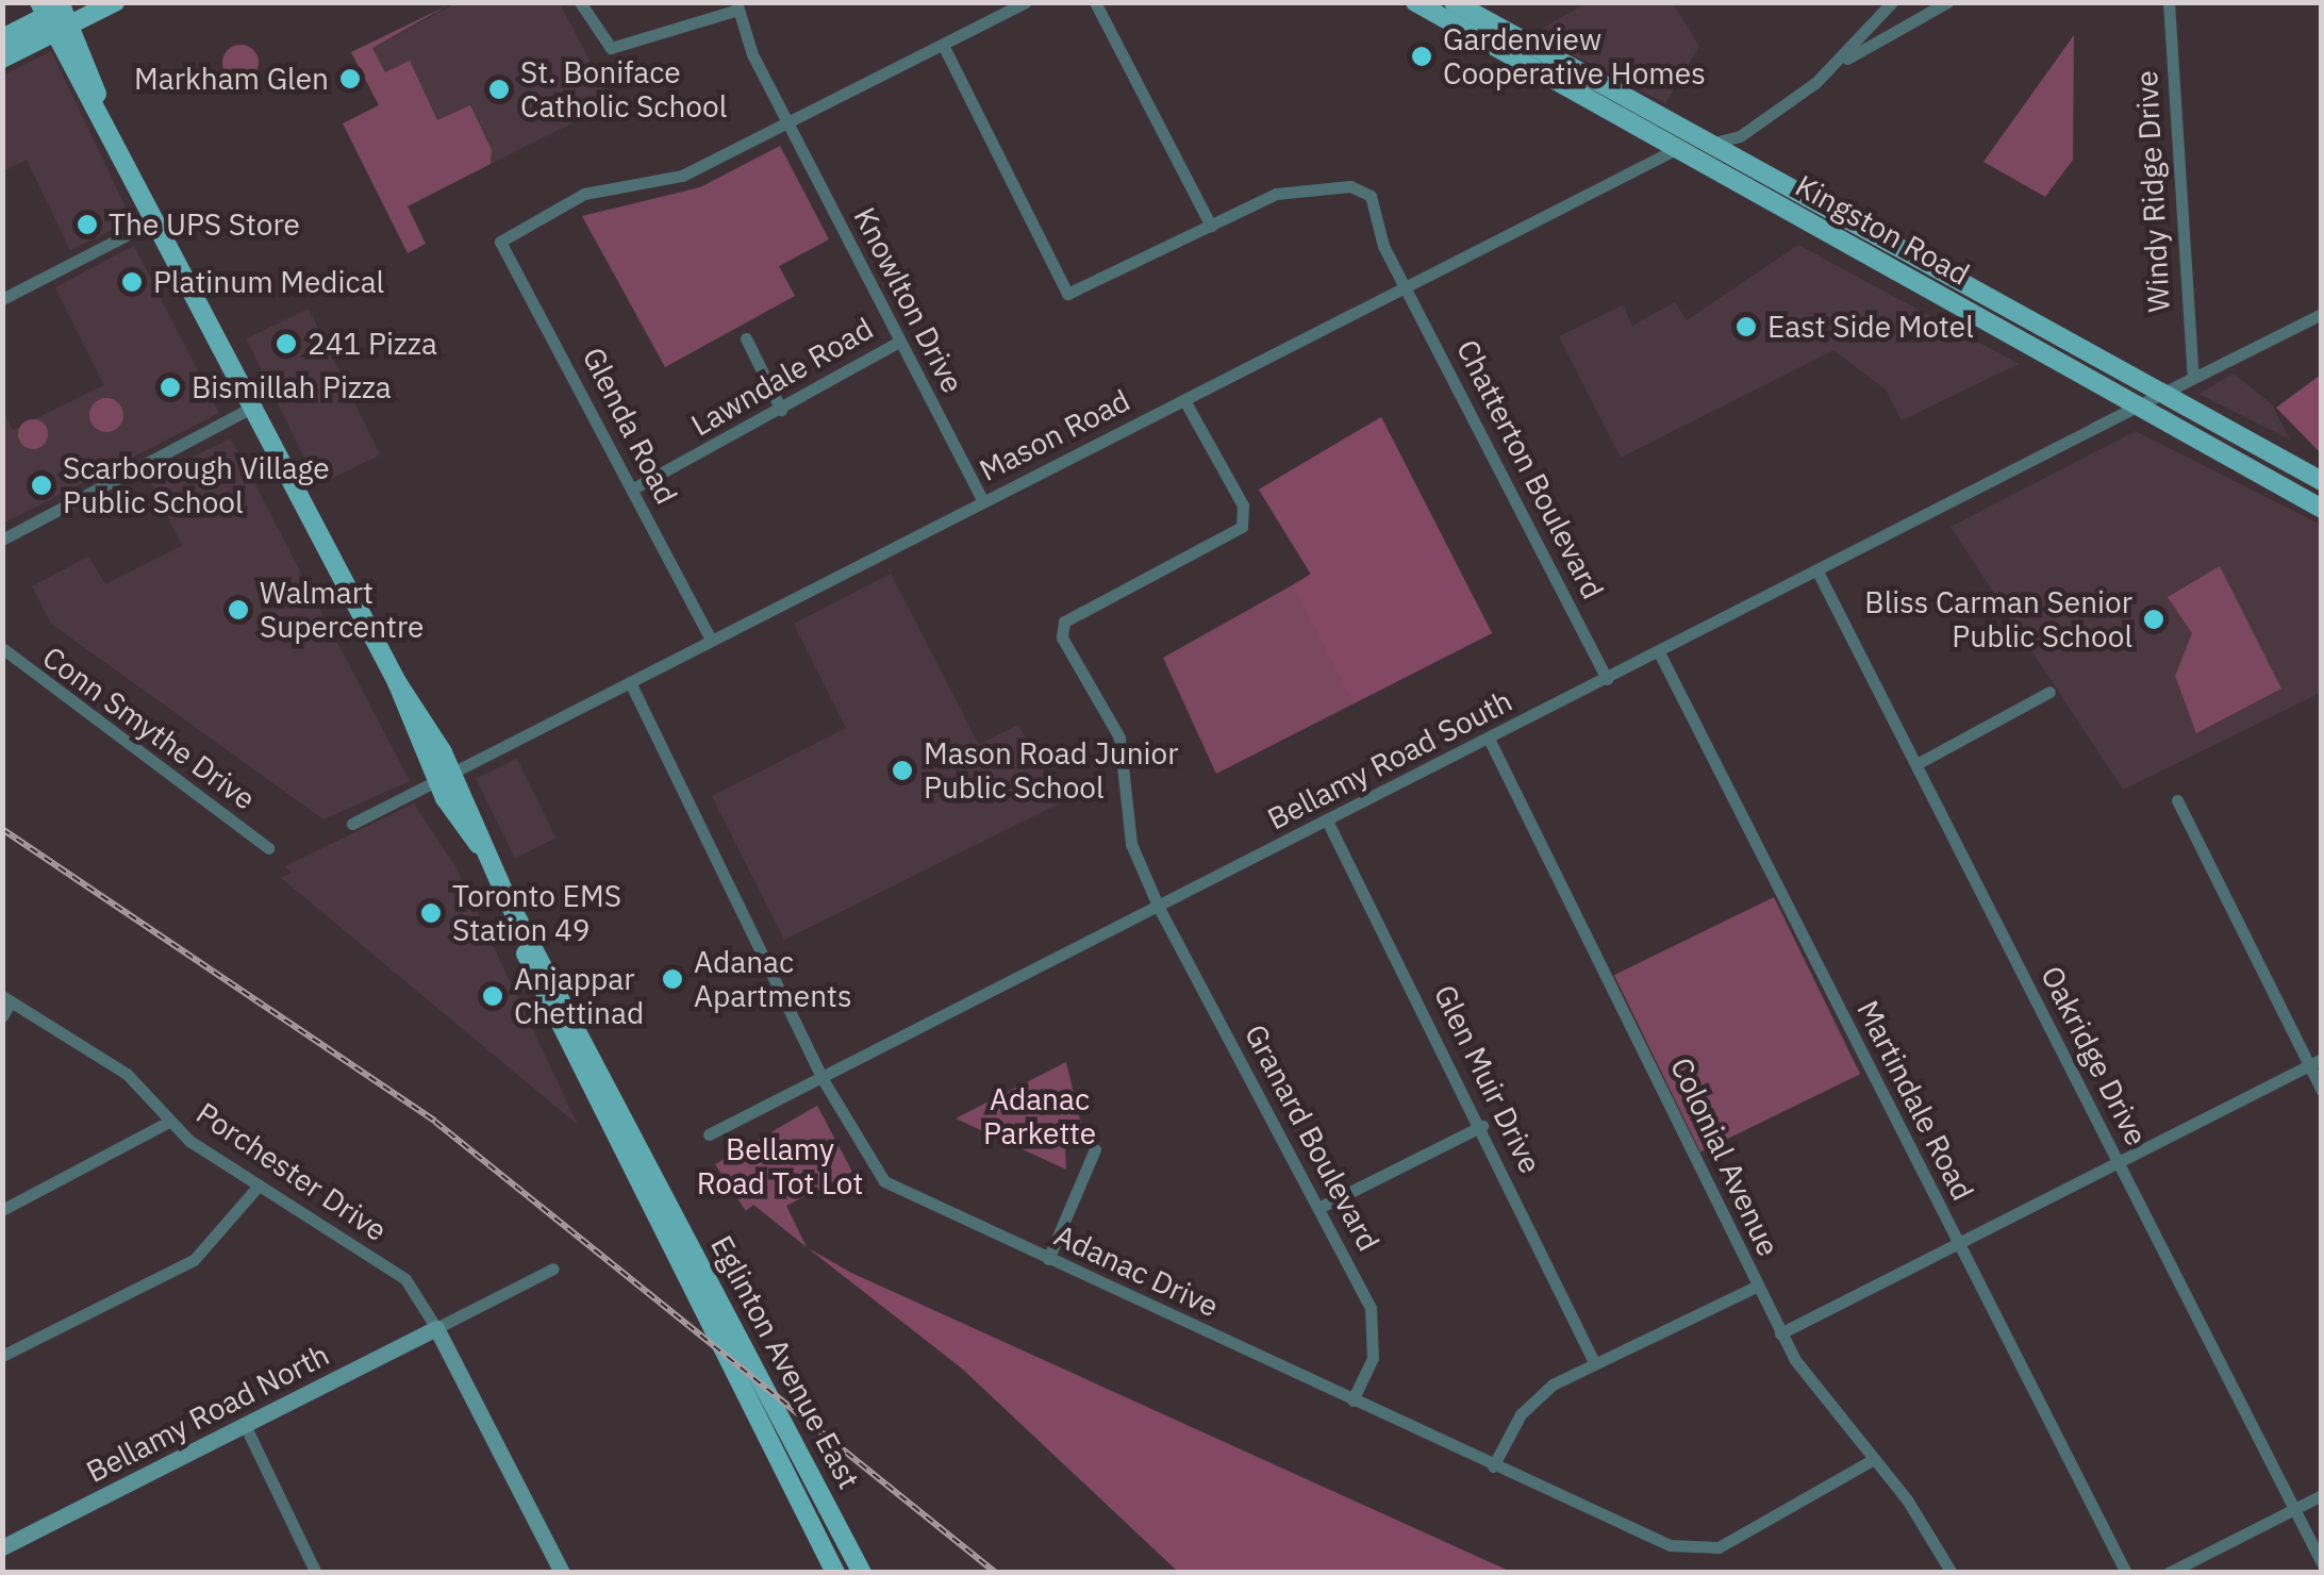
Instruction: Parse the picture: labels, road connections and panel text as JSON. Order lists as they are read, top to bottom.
{
  "streets": {
    "main road": ["Kingston Road", "Eglinton Avenue East"],
    "street": [
      "Windy Ridge Drive",
      "Knowlton Drive",
      "Lawndale Road",
      "Glenda Road",
      "Mason Road",
      "Chatterton Boulevard",
      "Conn Smythe Drive",
      "Bellamy Road South",
      "Oakridge Drive",
      "Glen Muir Drive",
      "Martindale Road",
      "Granard Boulevard",
      "Colonial Avenue",
      "Porchester Drive",
      "Adanac Drive",
      "Bellamy Road North"
    ]
  },
  "crossings": [
    ["Windy Ridge Drive", "Bellamy Road South"],
    ["Kingston Road", "Mason Road"],
    ["Kingston Road", "Bellamy Road South"],
    ["Knowlton Drive", "Lawndale Road"],
    ["Knowlton Drive", "Glenda Road"],
    ["Knowlton Drive", "Mason Road"],
    ["Lawndale Road", "Glenda Road"],
    ["Glenda Road", "Mason Road"],
    ["Mason Road", "Chatterton Boulevard"],
    ["Mason Road", "Granard Boulevard"],
    ["Mason Road", "Adanac Drive"],
    ["Mason Road", "Eglinton Avenue East"],
    ["Chatterton Boulevard", "Bellamy Road South"],
    ["Bellamy Road South", "Oakridge Drive"],
    ["Bellamy Road South", "Glen Muir Drive"],
    ["Bellamy Road South", "Martindale Road"],
    ["Bellamy Road South", "Granard Boulevard"],
    ["Bellamy Road South", "Colonial Avenue"],
    ["Bellamy Road South", "Adanac Drive"],
    ["Granard Boulevard", "Adanac Drive"],
    ["Colonial Avenue", "Adanac Drive"],
    ["Porchester Drive", "Bellamy Road North"]
  ],
  "parks": ["Adanac Parkette", "Bellamy Road Tot Lot"],
  "places": [
    "Gardenview Cooperative Homes",
    "Markham Glen",
    "St. Boniface Catholic School",
    "The UPS Store",
    "Platinum Medical",
    "East Side Motel",
    "241 Pizza",
    "Bismillah Pizza",
    "Scarborough Village Public School",
    "Walmart Supercentre",
    "Bliss Carman Senior Public School",
    "Mason Road Junior Public School",
    "Toronto EMS Station 49",
    "Adanac Apartments",
    "Anjappar Chettinad"
  ]
}
